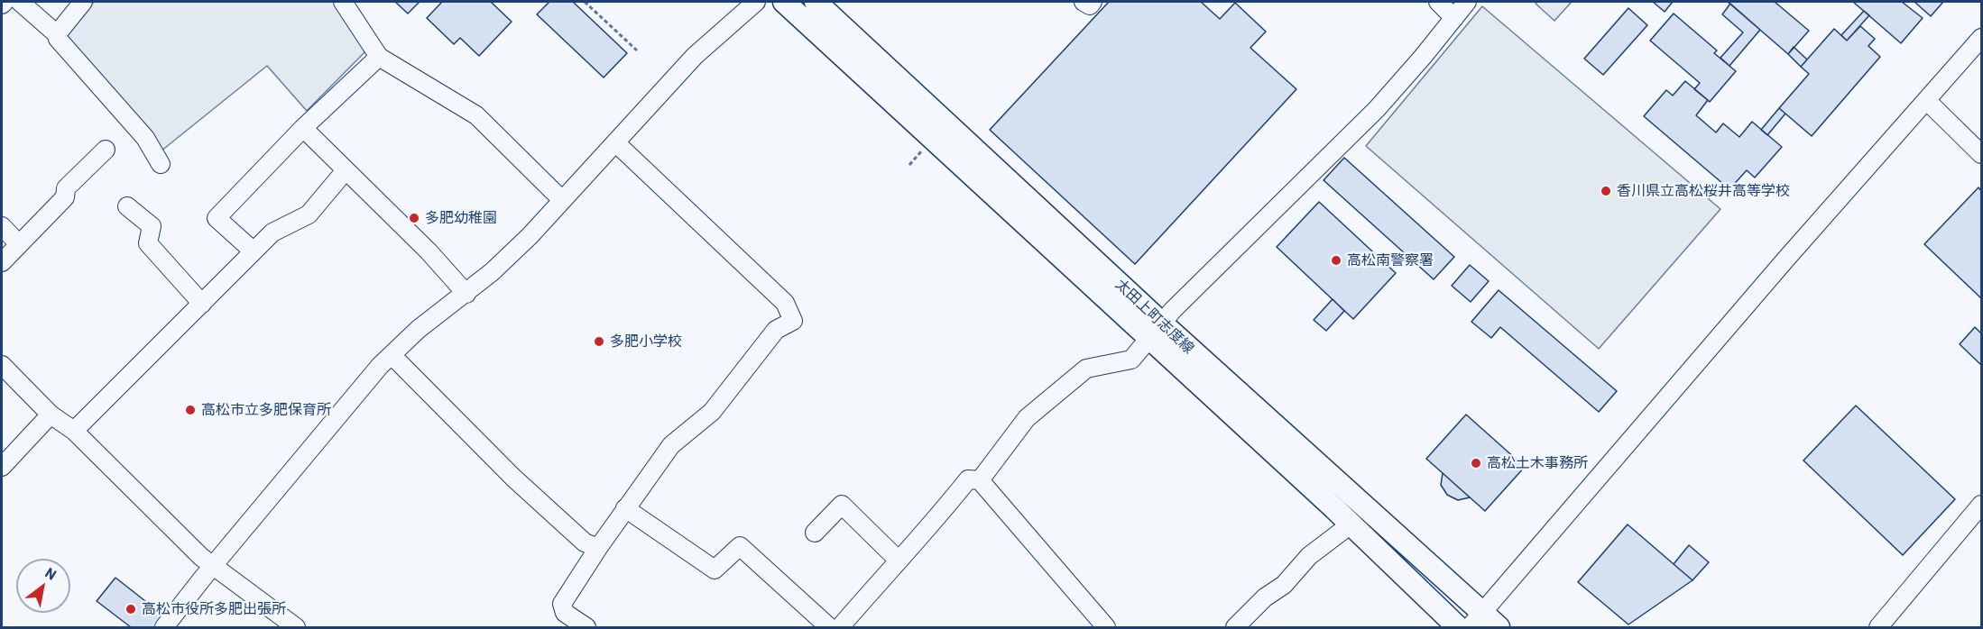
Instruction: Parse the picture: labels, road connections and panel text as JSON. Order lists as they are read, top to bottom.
{
  "streets": {
    "main road": ["太田上町志度線"]
  },
  "places": [
    "香川県立高松桜井高等学校",
    "多肥幼稚園",
    "高松南警察署",
    "多肥小学校",
    "高松市立多肥保育所",
    "高松土木事務所",
    "高松市役所多肥出張所"
  ],
  "north": "top right"
}
